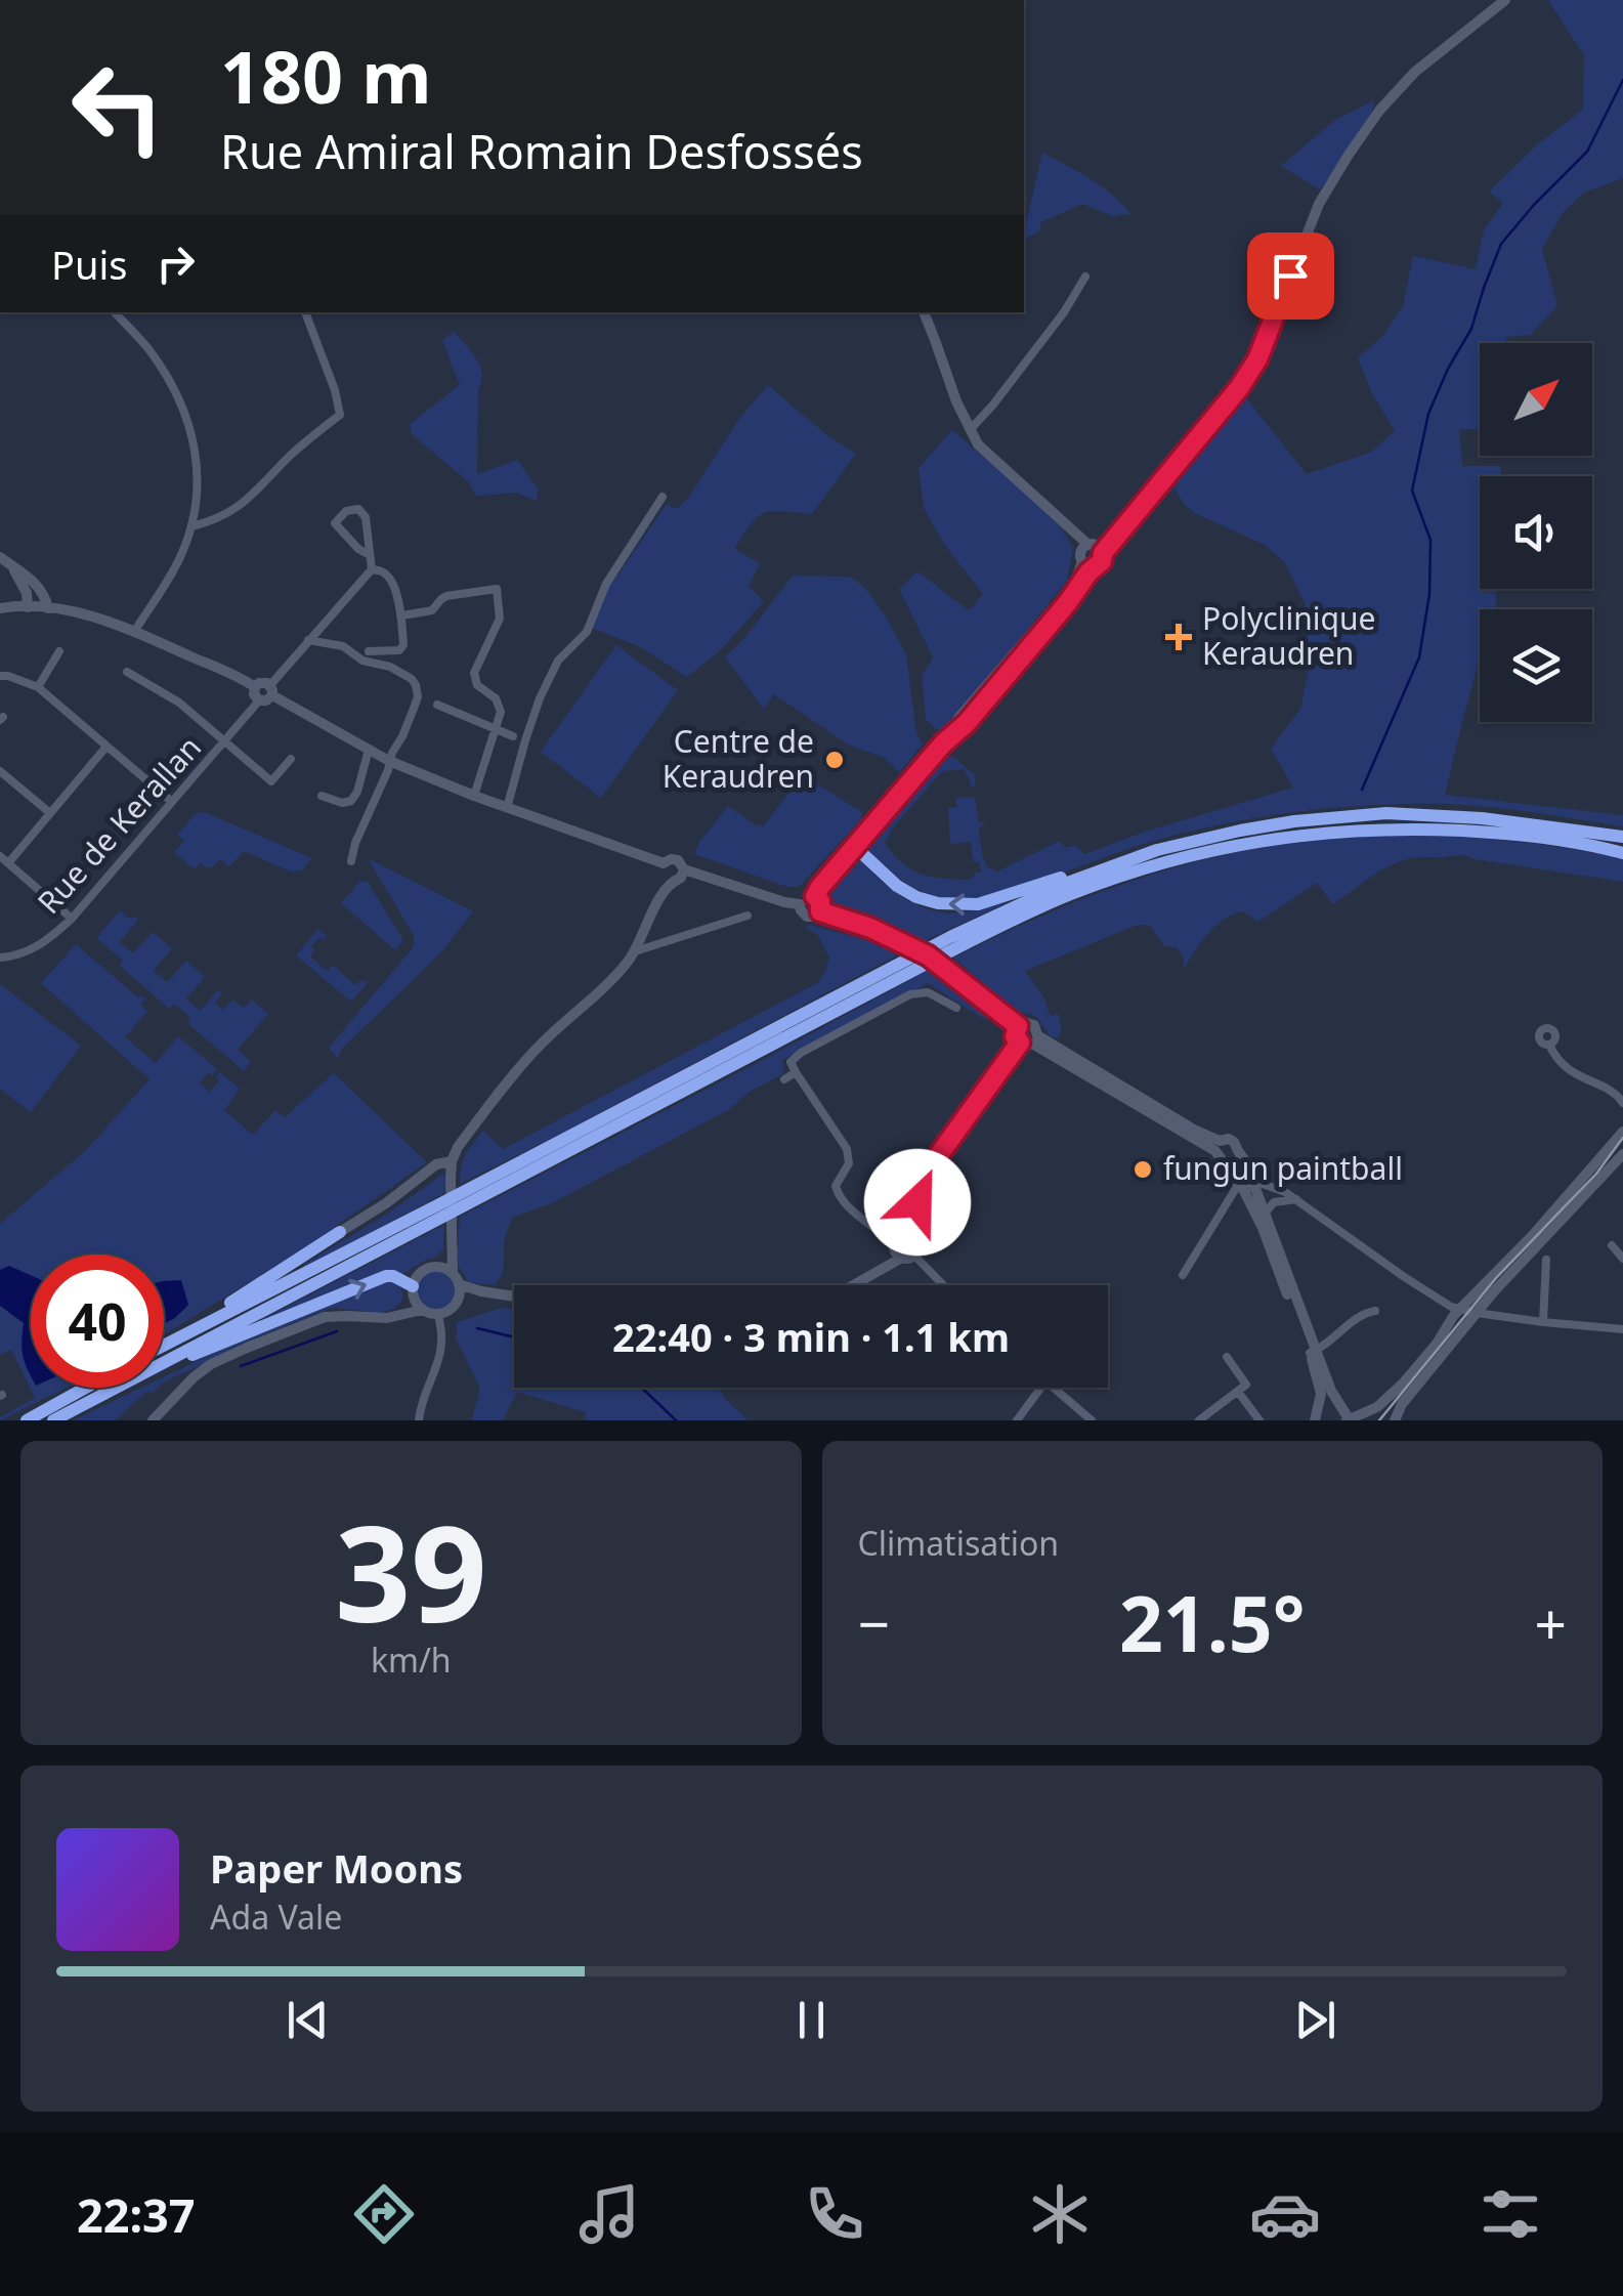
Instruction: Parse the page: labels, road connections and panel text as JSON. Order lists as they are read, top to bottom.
{
  "streets": {
    "street": ["Rue de Kerallan"]
  },
  "places": {
    "health": ["Polyclinique Keraudren"],
    "other": ["Centre de Keraudren", "fungun paintball"]
  },
  "north": "top right",
  "page": {
    "turn": ["180 m", "Rue Amiral Romain Desfossés"],
    "then": "Puis",
    "limit": "40",
    "trip": "22:40 · 3 min · 1.1 km",
    "tile": [
      ["39", "km/h"],
      "Climatisation"
    ],
    "heat": ["−", "21.5°", "+"],
    "song": ["Paper Moons", "Ada Vale"],
    "tabs": "22:37"
  }
}
